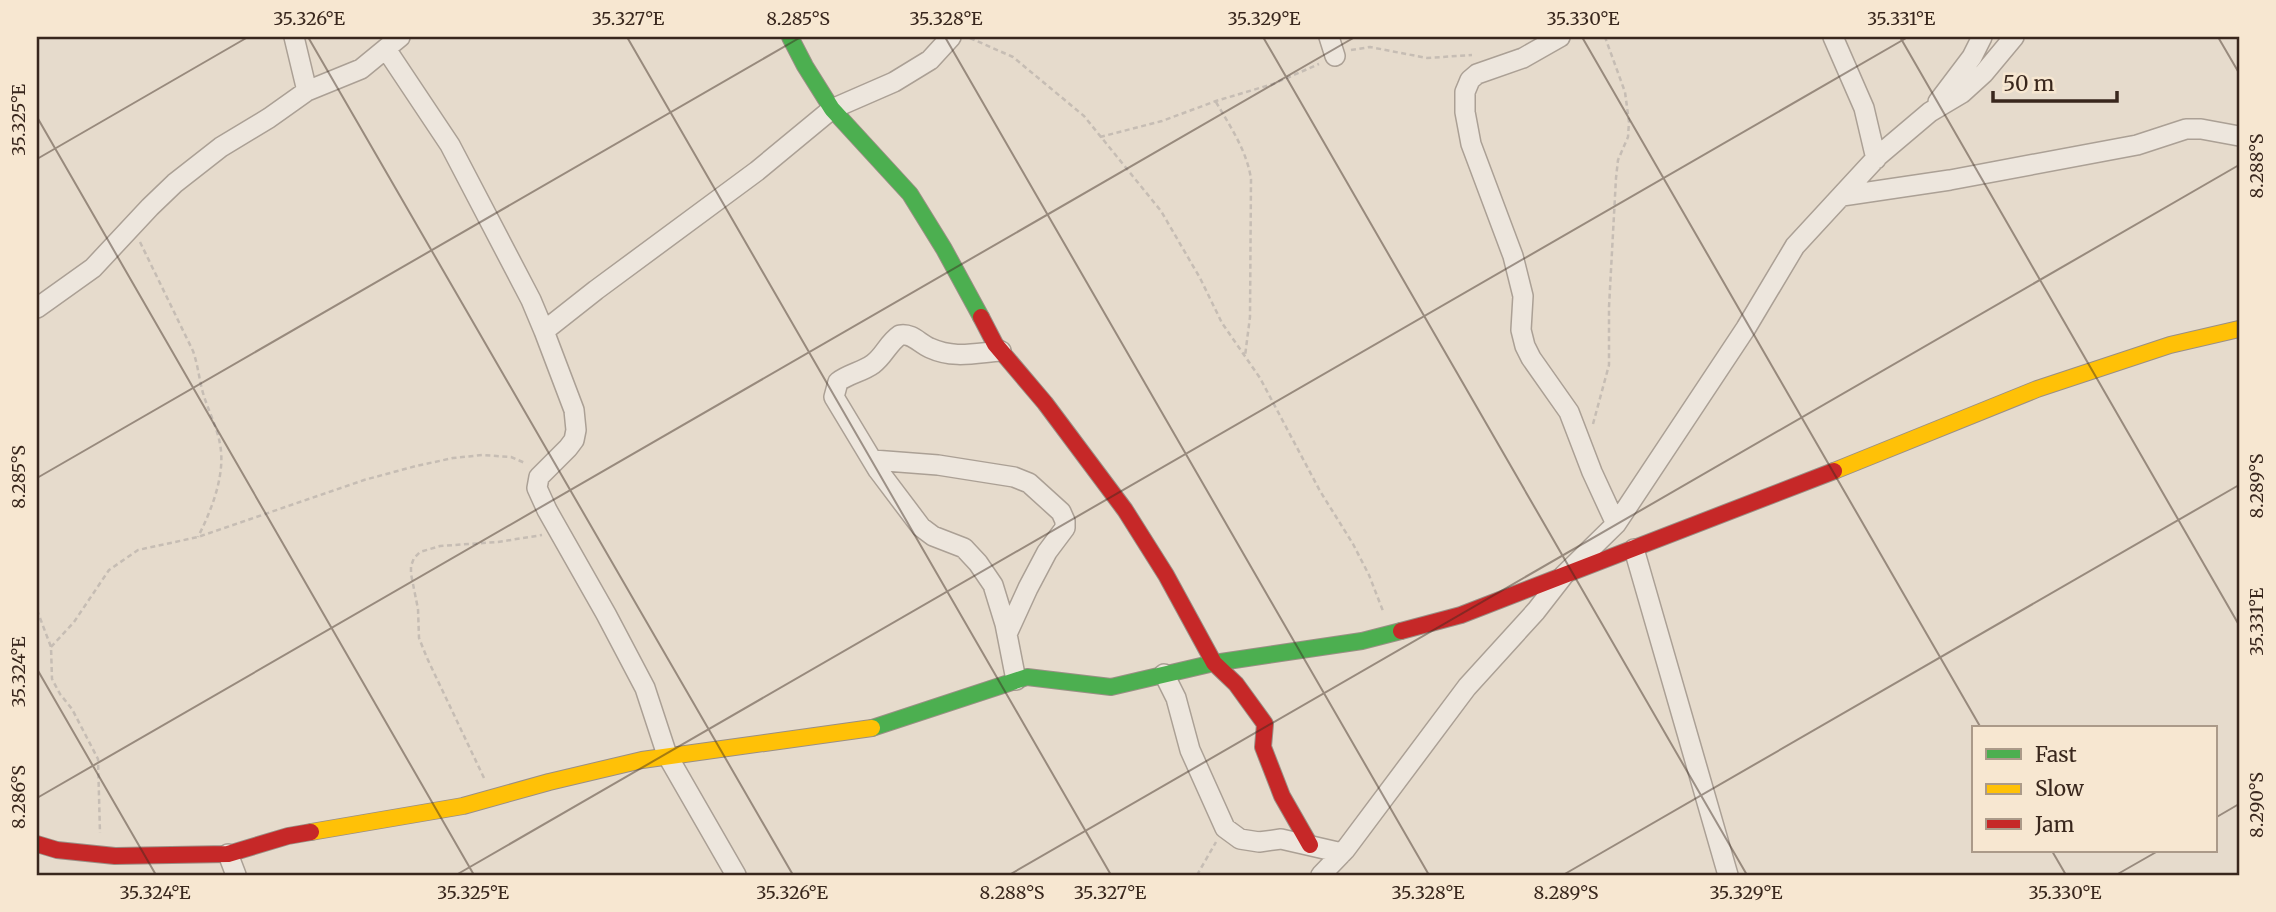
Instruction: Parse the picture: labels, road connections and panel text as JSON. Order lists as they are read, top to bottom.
{
  "legend": ["Fast", "Slow", "Jam"],
  "scale_bar": "50 m",
  "coordinates": [
    "35.326°E",
    "35.327°E",
    "8.285°S",
    "35.328°E",
    "35.329°E",
    "35.330°E",
    "35.331°E",
    "35.325°E",
    "8.288°S",
    "8.289°S",
    "35.324°E",
    "8.286°S",
    "8.290°S"
  ]
}
